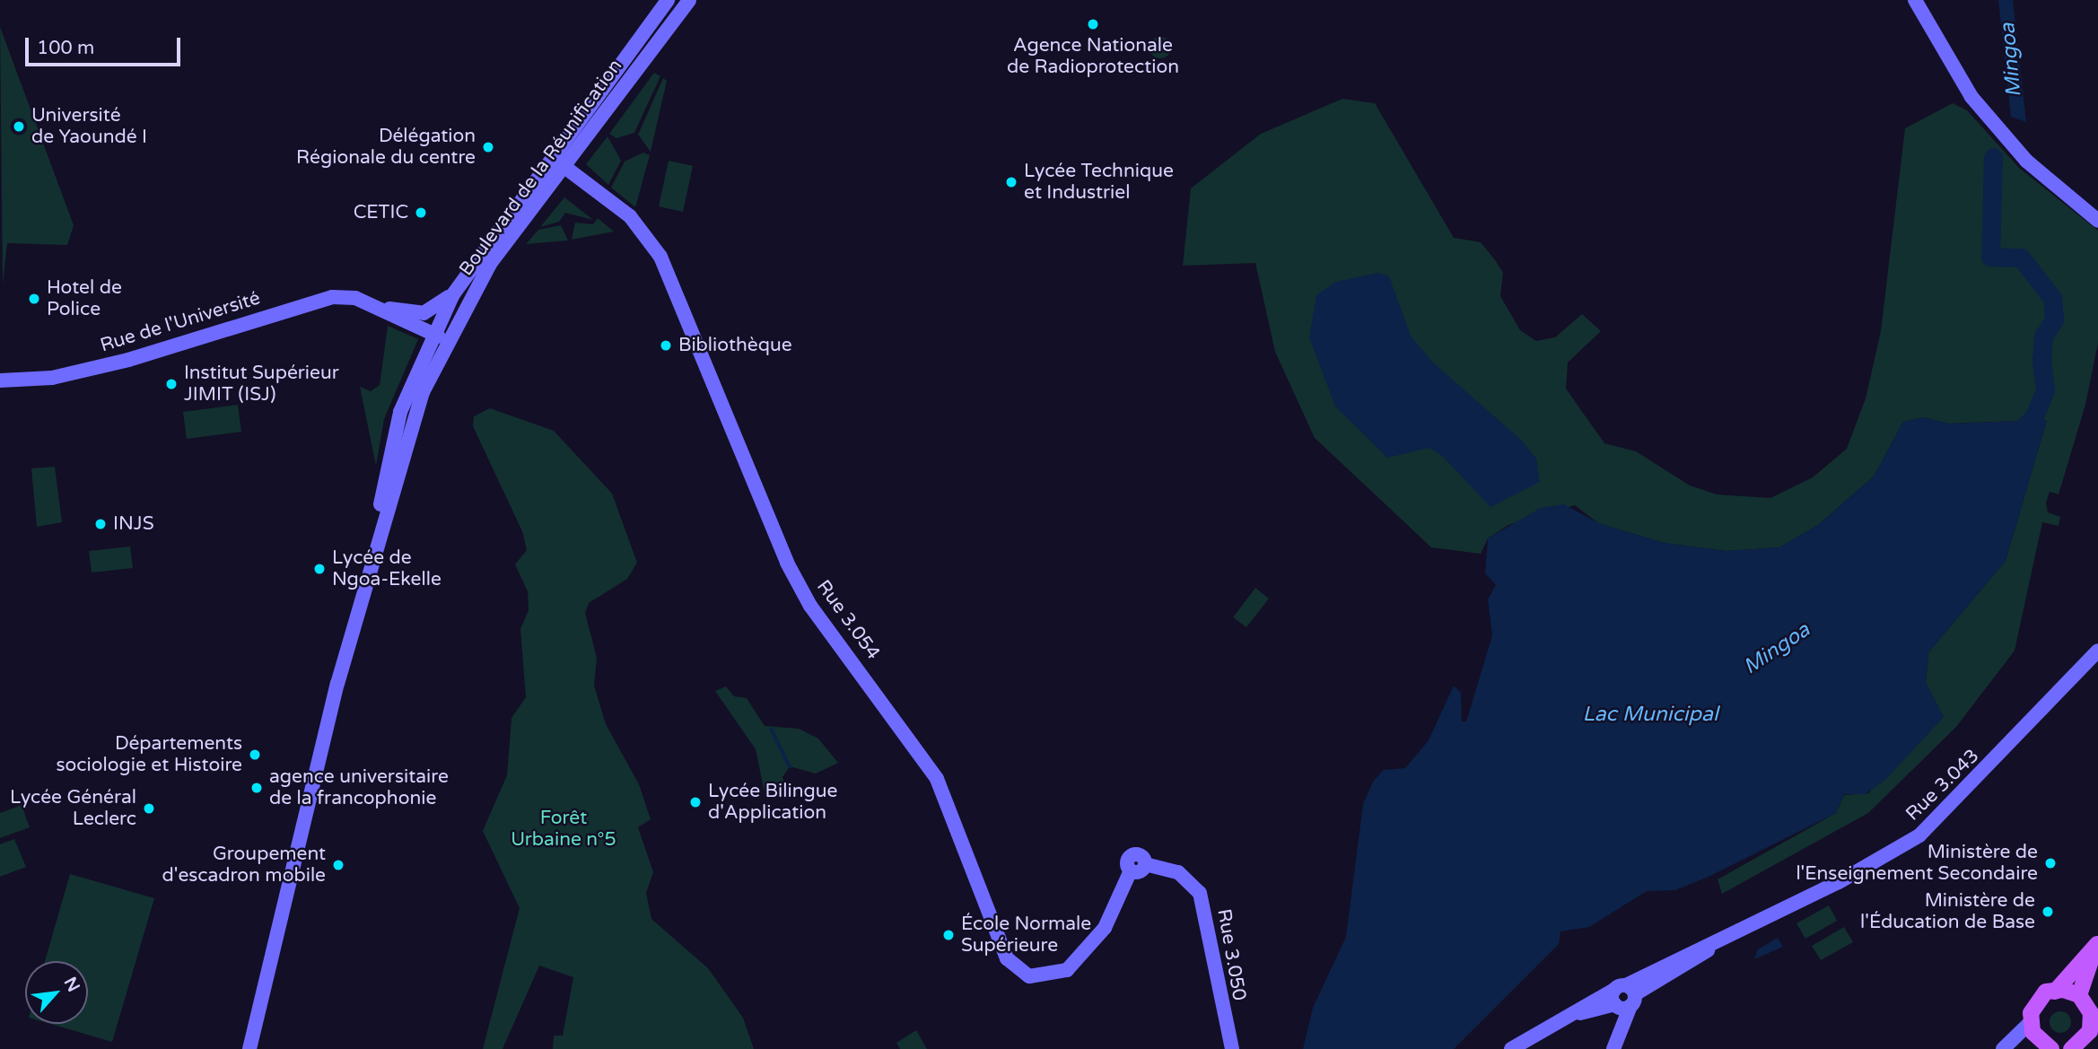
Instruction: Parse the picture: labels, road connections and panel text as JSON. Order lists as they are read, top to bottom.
{
  "streets": {
    "main road": [
      "Boulevard de la Réunification",
      "Rue de l'Université",
      "Rue 3.054",
      "Rue 3.043",
      "Rue 3.050"
    ]
  },
  "crossings": [
    ["Boulevard de la Réunification", "Rue de l'Université"],
    ["Boulevard de la Réunification", "Rue 3.054"],
    ["Rue 3.054", "Rue 3.050"]
  ],
  "water": ["Mingoa", "Lac Municipal"],
  "parks": ["Forêt Urbaine n°5"],
  "places": [
    "Agence Nationale de Radioprotection",
    "Université de Yaoundé I",
    "Délégation Régionale du centre",
    "Lycée Technique et Industriel",
    "CETIC",
    "Hotel de Police",
    "Bibliothèque",
    "Institut Supérieur JIMIT (ISJ)",
    "INJS",
    "Lycée de Ngoa-Ekelle",
    "Départements sociologie et Histoire",
    "agence universitaire de la francophonie",
    "Lycée Bilingue d'Application",
    "Lycée Général Leclerc",
    "Ministère de l'Enseignement Secondaire",
    "Groupement d'escadron mobile",
    "Ministère de l'Éducation de Base",
    "École Normale Supérieure"
  ],
  "scale_bar": "100 m",
  "north": "top right"
}
